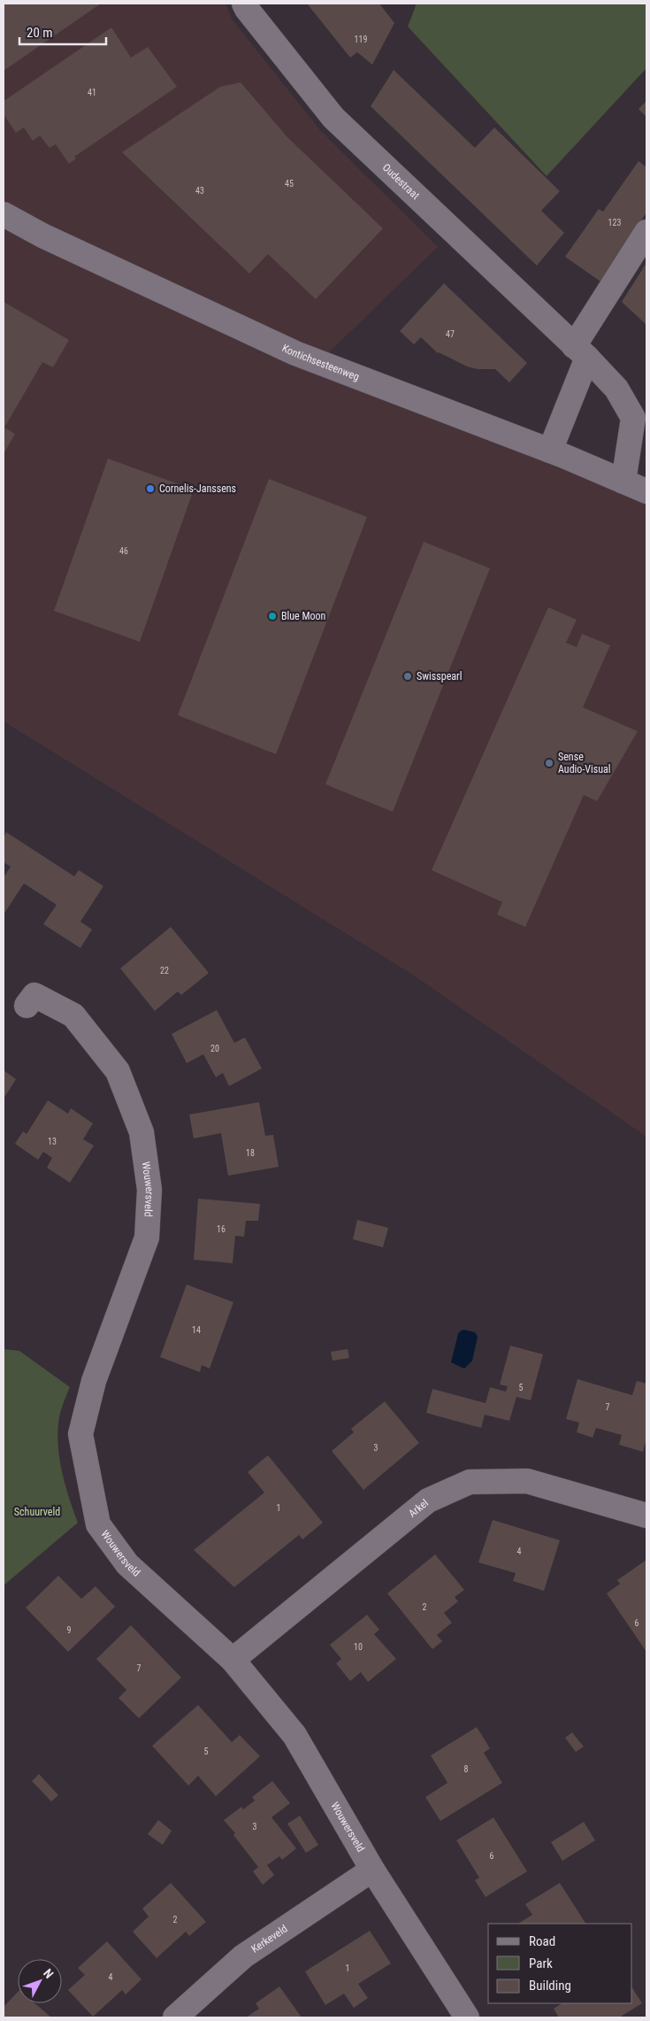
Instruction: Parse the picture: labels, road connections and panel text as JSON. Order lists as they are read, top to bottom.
{
  "streets": {
    "street": [
      "Oudestraat",
      "Kontichsesteenweg",
      "Wouwersveld",
      "Arkel",
      "Kerkeveld"
    ]
  },
  "crossings": [
    ["Oudestraat", "Kontichsesteenweg"],
    ["Wouwersveld", "Arkel"],
    ["Wouwersveld", "Kerkeveld"]
  ],
  "parks": ["Schuurveld"],
  "places": [
    "Cornelis-Janssens",
    "Blue Moon",
    "Swisspearl",
    "Sense Audio-Visual"
  ],
  "house_numbers": [
    "119",
    "41",
    "45",
    "43",
    "123",
    "47",
    "46",
    "22",
    "20",
    "13",
    "18",
    "16",
    "14",
    "5",
    "7",
    "3",
    "1",
    "4",
    "2",
    "6",
    "9",
    "10",
    "7",
    "5",
    "8",
    "3",
    "6",
    "2",
    "1",
    "4"
  ],
  "legend": ["Road", "Park", "Building"],
  "scale_bar": "20 m",
  "north": "top right"
}
